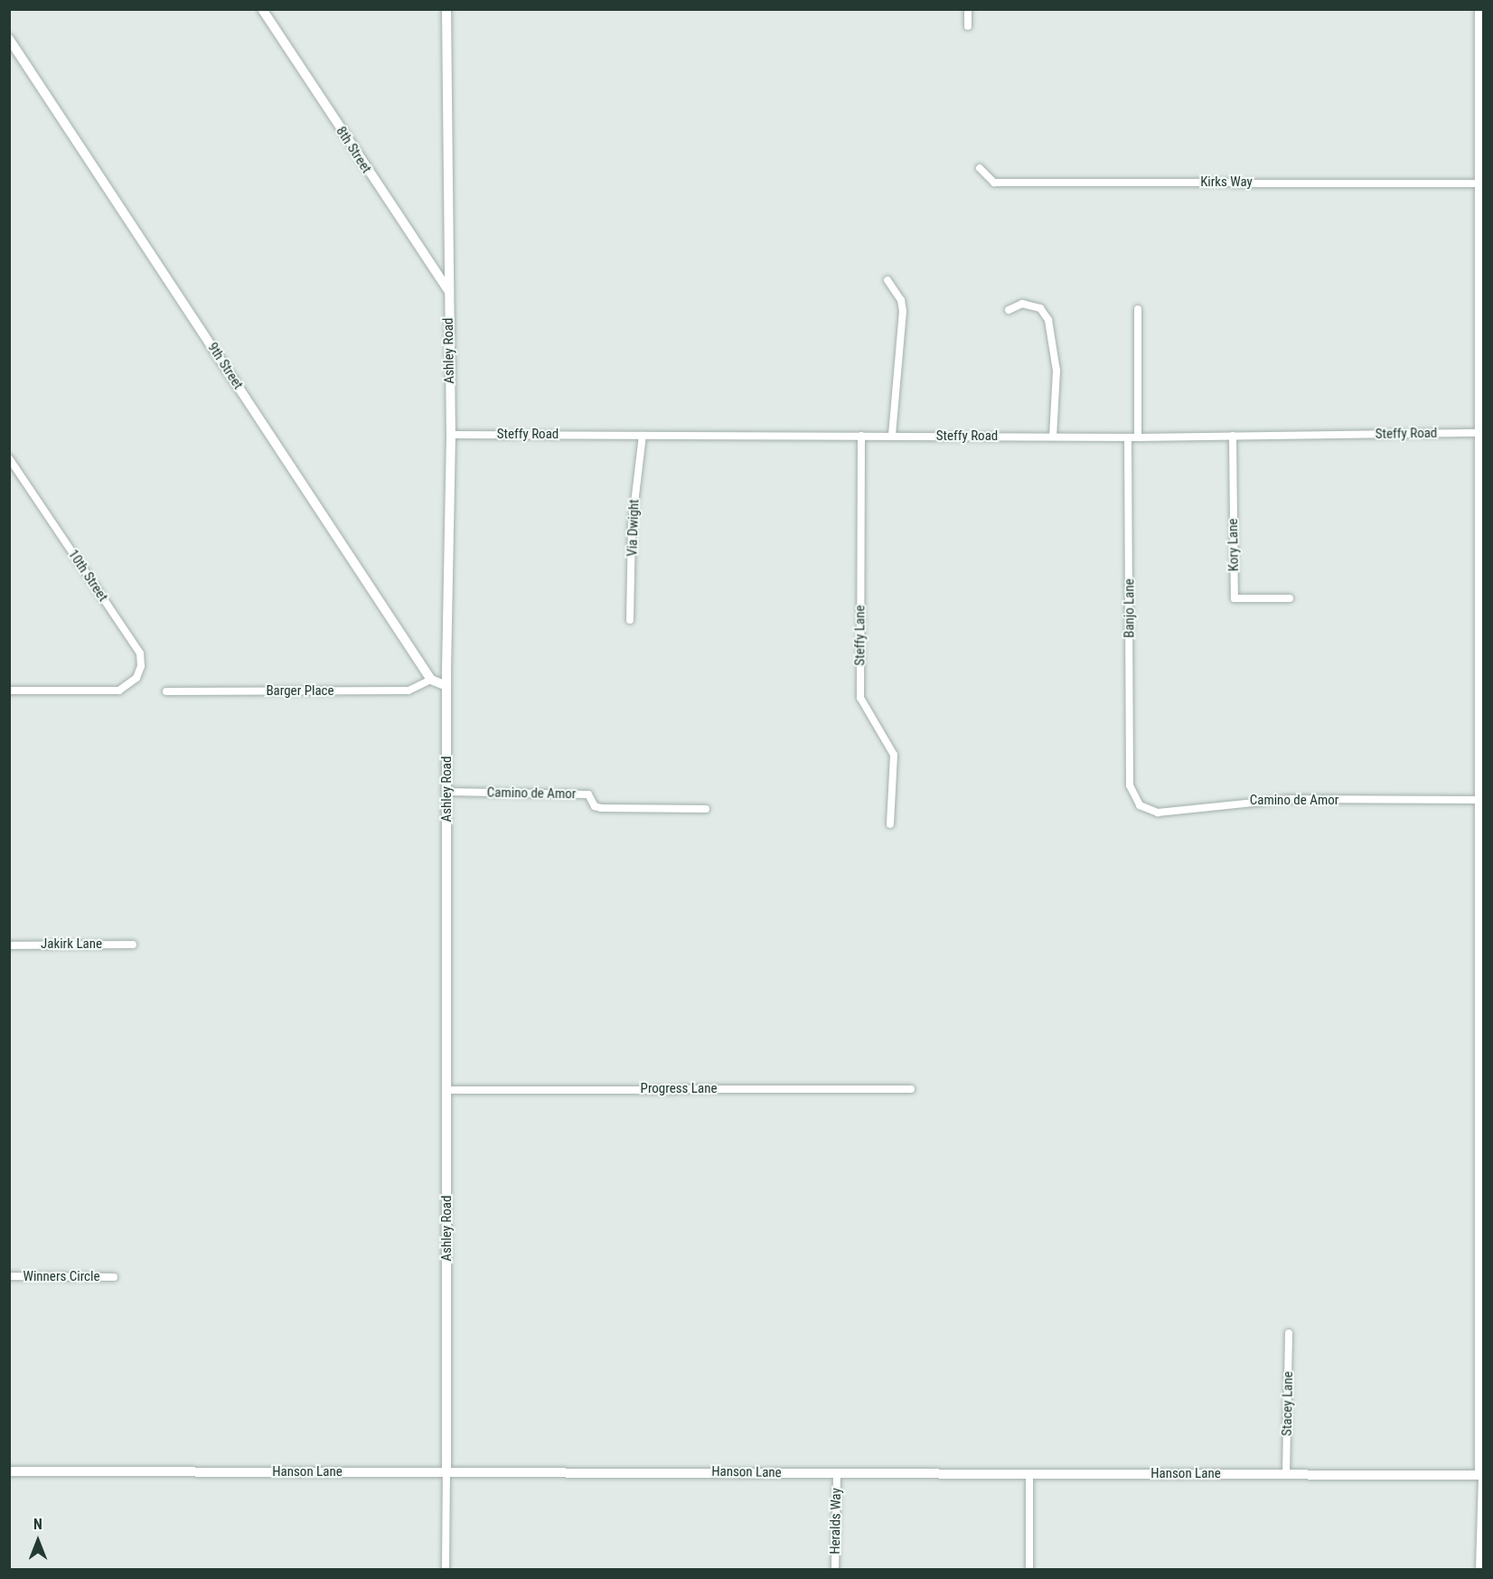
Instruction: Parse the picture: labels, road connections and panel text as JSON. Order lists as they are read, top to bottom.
{
  "streets": {
    "street": [
      "8th Street",
      "Kirks Way",
      "Ashley Road",
      "9th Street",
      "Steffy Road",
      "Via Dwight",
      "Kory Lane",
      "10th Street",
      "Banjo Lane",
      "Steffy Lane",
      "Barger Place",
      "Camino de Amor",
      "Jakirk Lane",
      "Progress Lane",
      "Winners Circle",
      "Stacey Lane",
      "Hanson Lane",
      "Heralds Way"
    ]
  },
  "crossings": [
    ["8th Street", "Ashley Road"],
    ["Ashley Road", "Steffy Road"],
    ["Ashley Road", "Camino de Amor"],
    ["Ashley Road", "Progress Lane"],
    ["Ashley Road", "Hanson Lane"],
    ["9th Street", "Barger Place"],
    ["Steffy Road", "Via Dwight"],
    ["Steffy Road", "Kory Lane"],
    ["Steffy Road", "Banjo Lane"],
    ["Steffy Road", "Steffy Lane"],
    ["Banjo Lane", "Camino de Amor"],
    ["Stacey Lane", "Hanson Lane"],
    ["Hanson Lane", "Heralds Way"]
  ],
  "north": "top"
}
